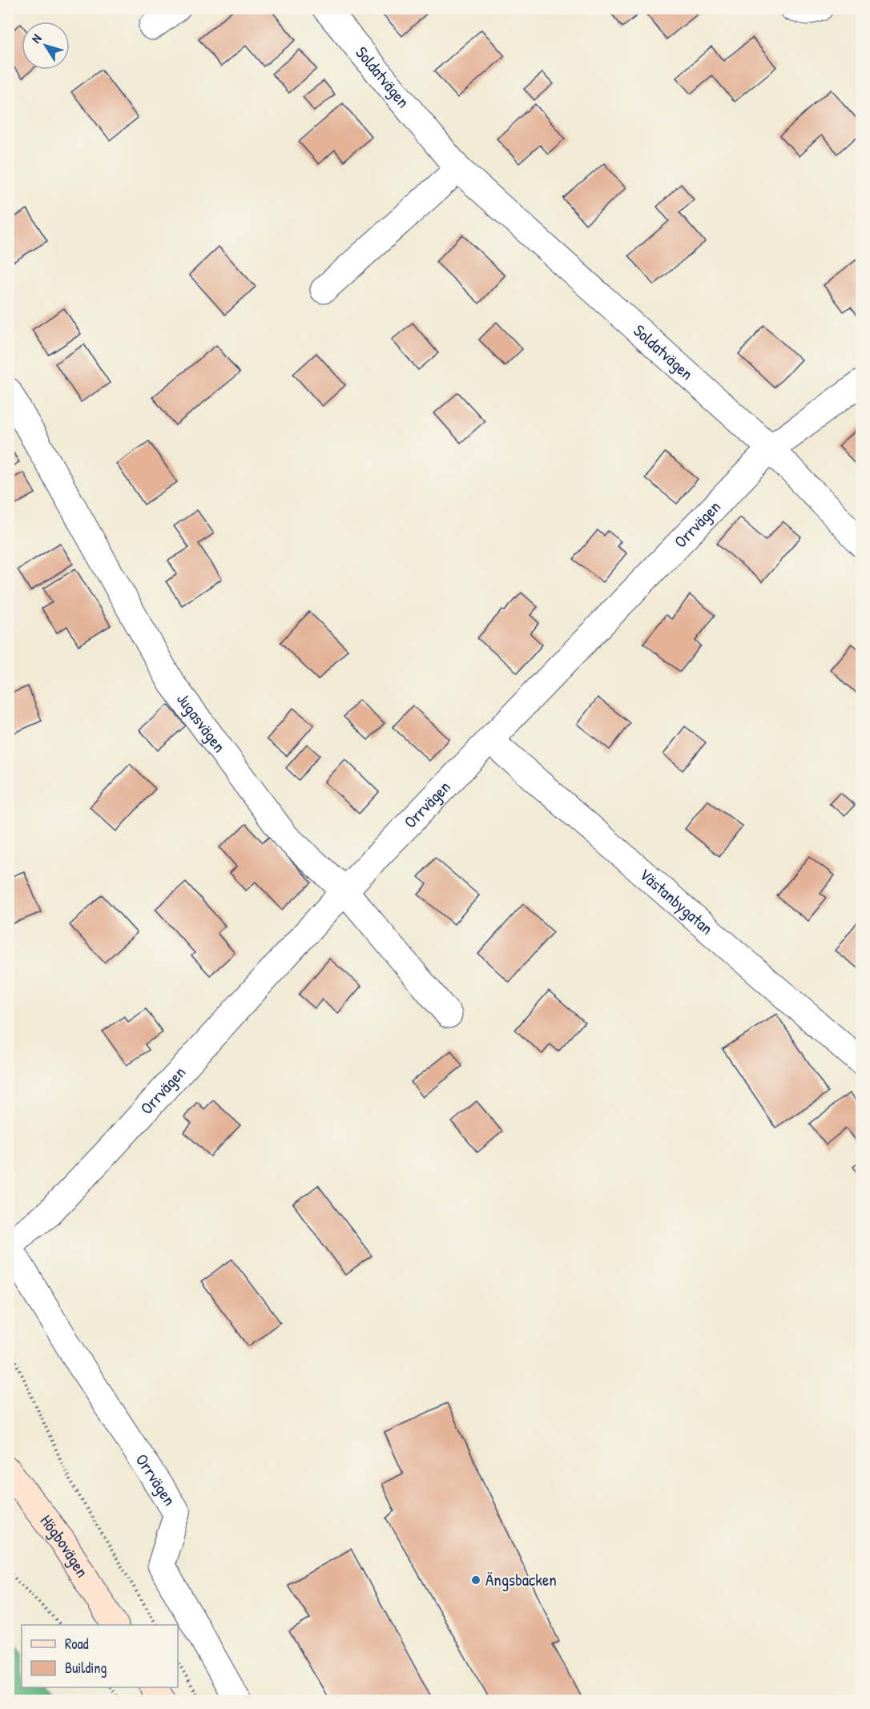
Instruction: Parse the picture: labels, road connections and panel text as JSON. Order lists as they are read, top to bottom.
{
  "streets": {
    "main road": ["Högbovägen"],
    "street": [
      "Soldatvägen",
      "Orrvägen",
      "Jugasvägen",
      "Västanbygatan"
    ]
  },
  "crossings": [
    ["Soldatvägen", "Orrvägen"],
    ["Orrvägen", "Jugasvägen"],
    ["Orrvägen", "Västanbygatan"]
  ],
  "places": ["Ängsbacken"],
  "legend": ["Road", "Building"],
  "north": "top left"
}
